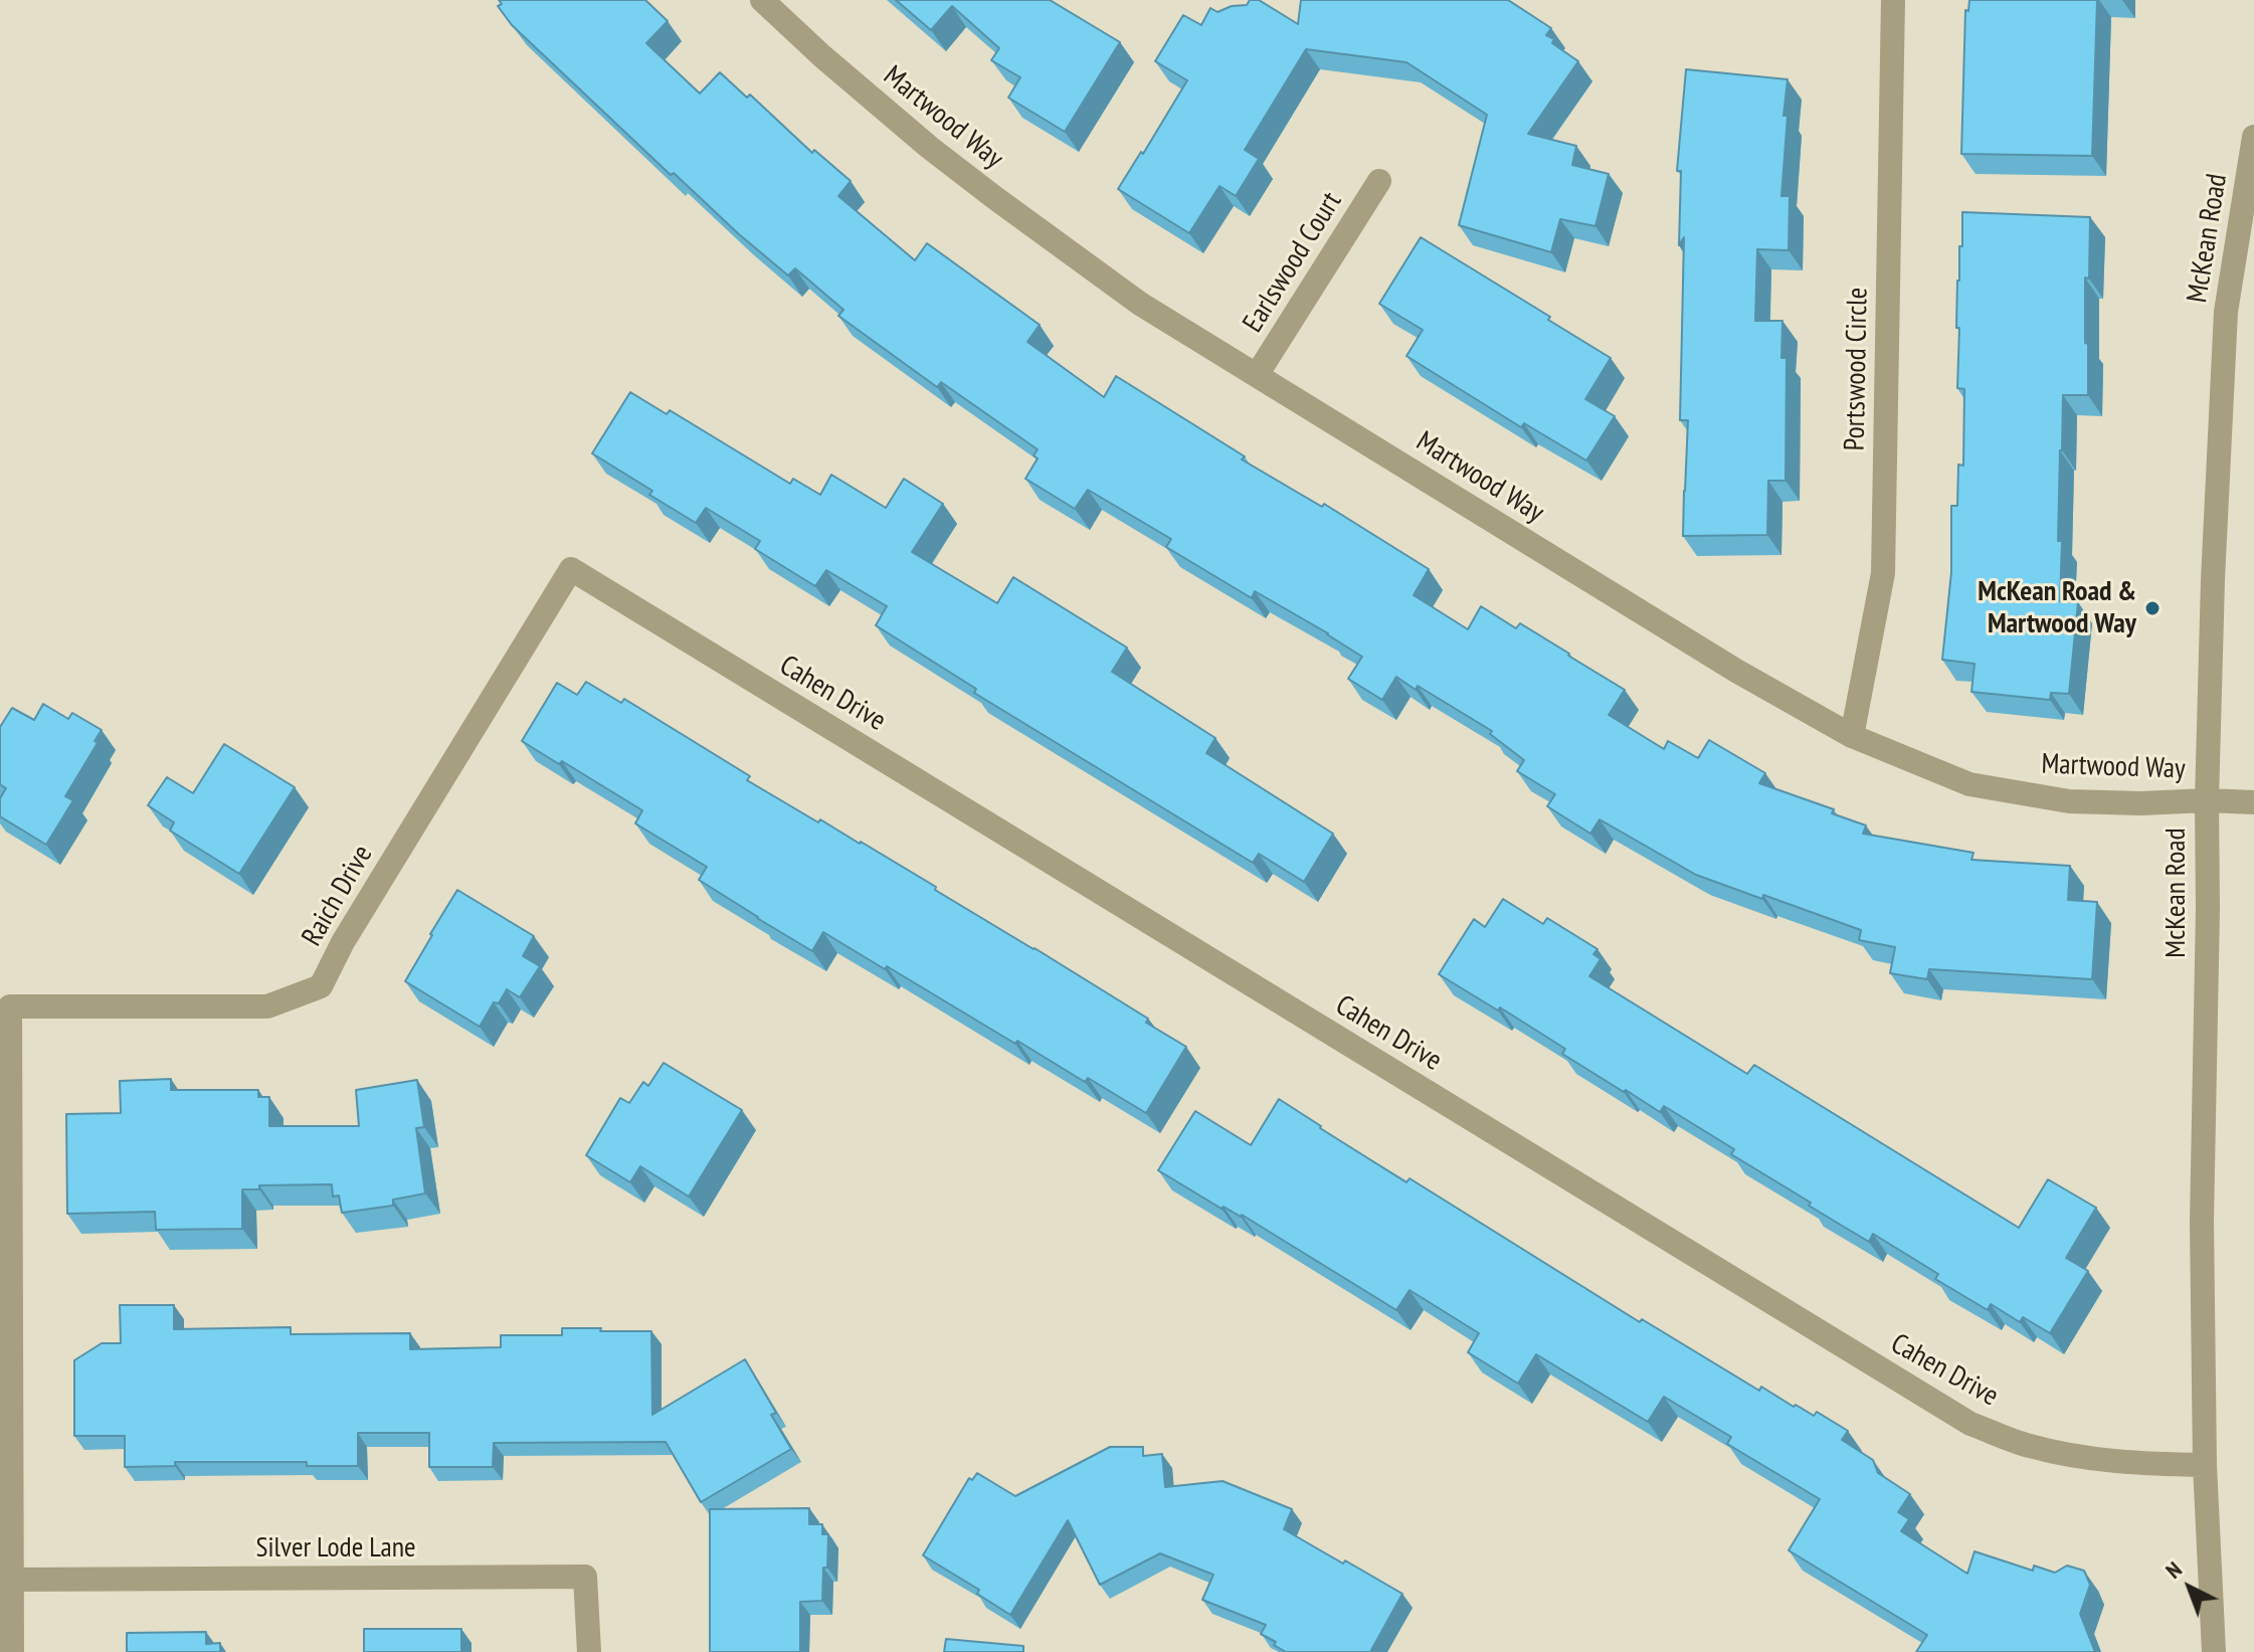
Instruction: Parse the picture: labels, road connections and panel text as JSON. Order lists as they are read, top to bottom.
{
  "streets": {
    "street": [
      "Martwood Way",
      "McKean Road",
      "Earlswood Court",
      "Portswood Circle",
      "Cahen Drive",
      "Raich Drive",
      "Silver Lode Lane"
    ]
  },
  "crossings": [
    ["Martwood Way", "McKean Road"],
    ["Martwood Way", "Earlswood Court"],
    ["Martwood Way", "Portswood Circle"],
    ["McKean Road", "Cahen Drive"],
    ["Cahen Drive", "Raich Drive"],
    ["Raich Drive", "Silver Lode Lane"]
  ],
  "places": ["McKean Road & Martwood Way"],
  "north": "top left"
}
